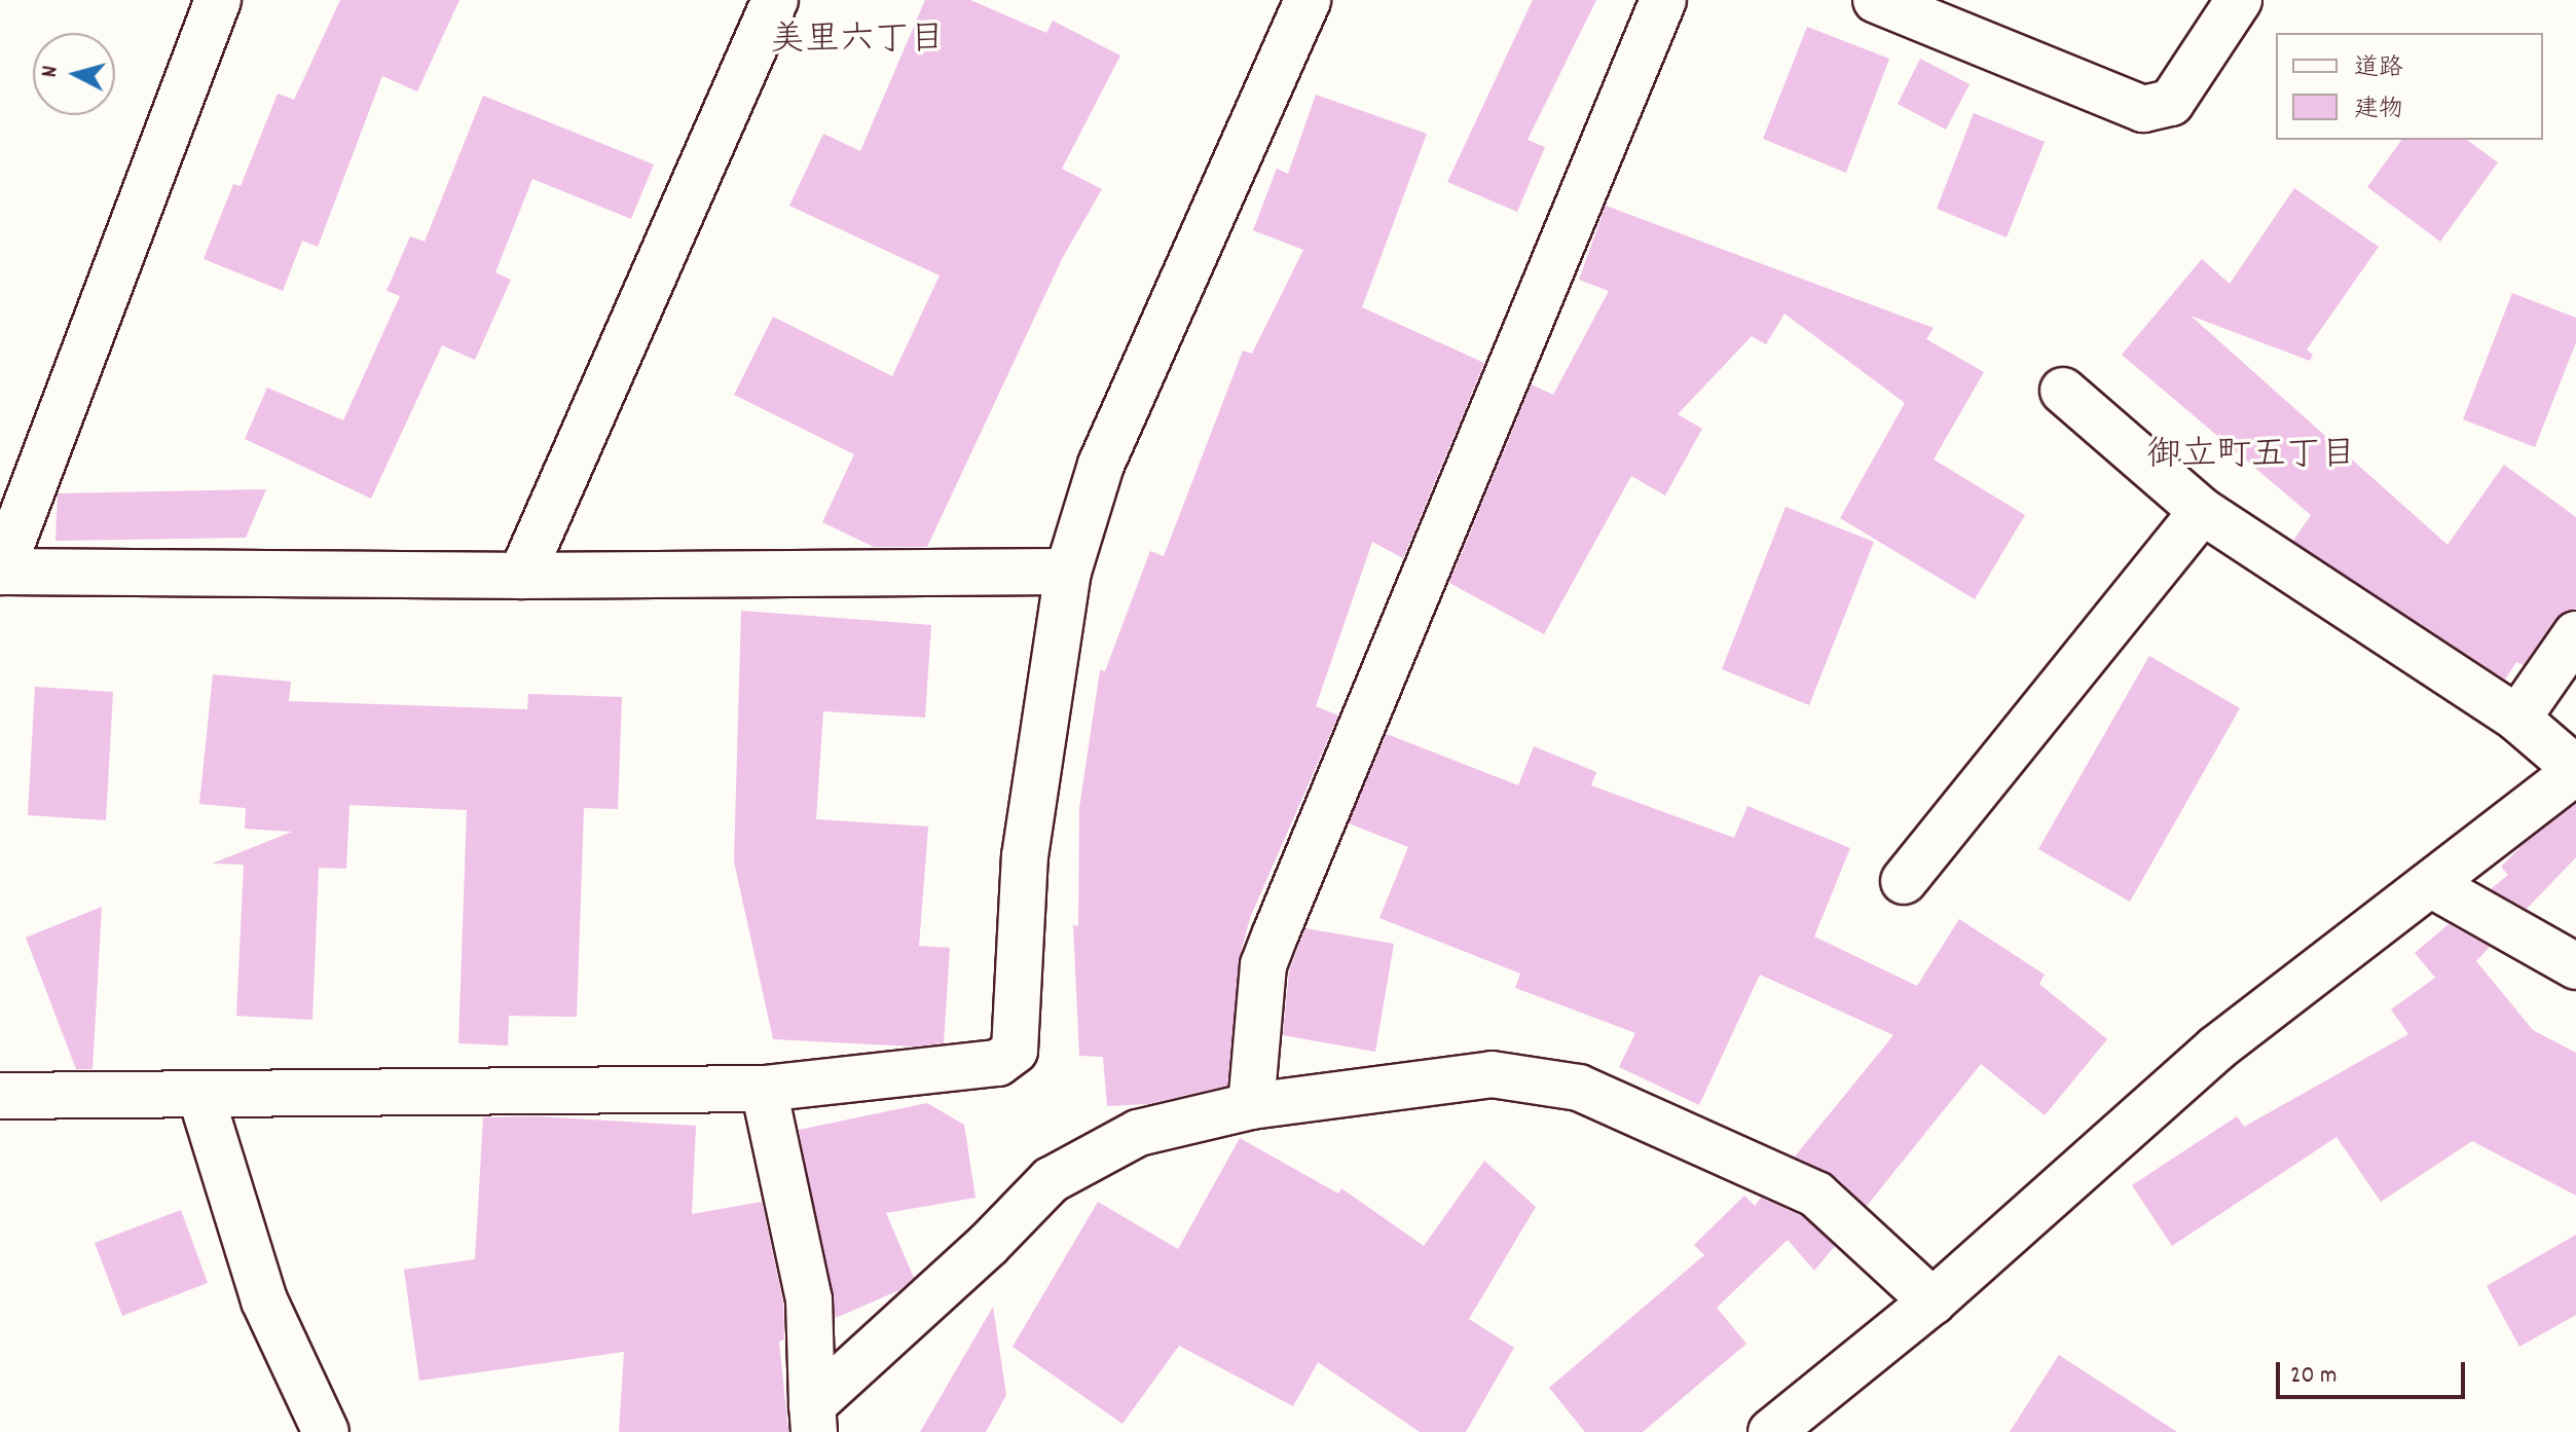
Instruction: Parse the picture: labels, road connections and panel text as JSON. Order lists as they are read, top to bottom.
{
  "districts": ["美里六丁目", "御立町五丁目"],
  "legend": ["道路", "建物"],
  "scale_bar": "20 m",
  "north": "left"
}
